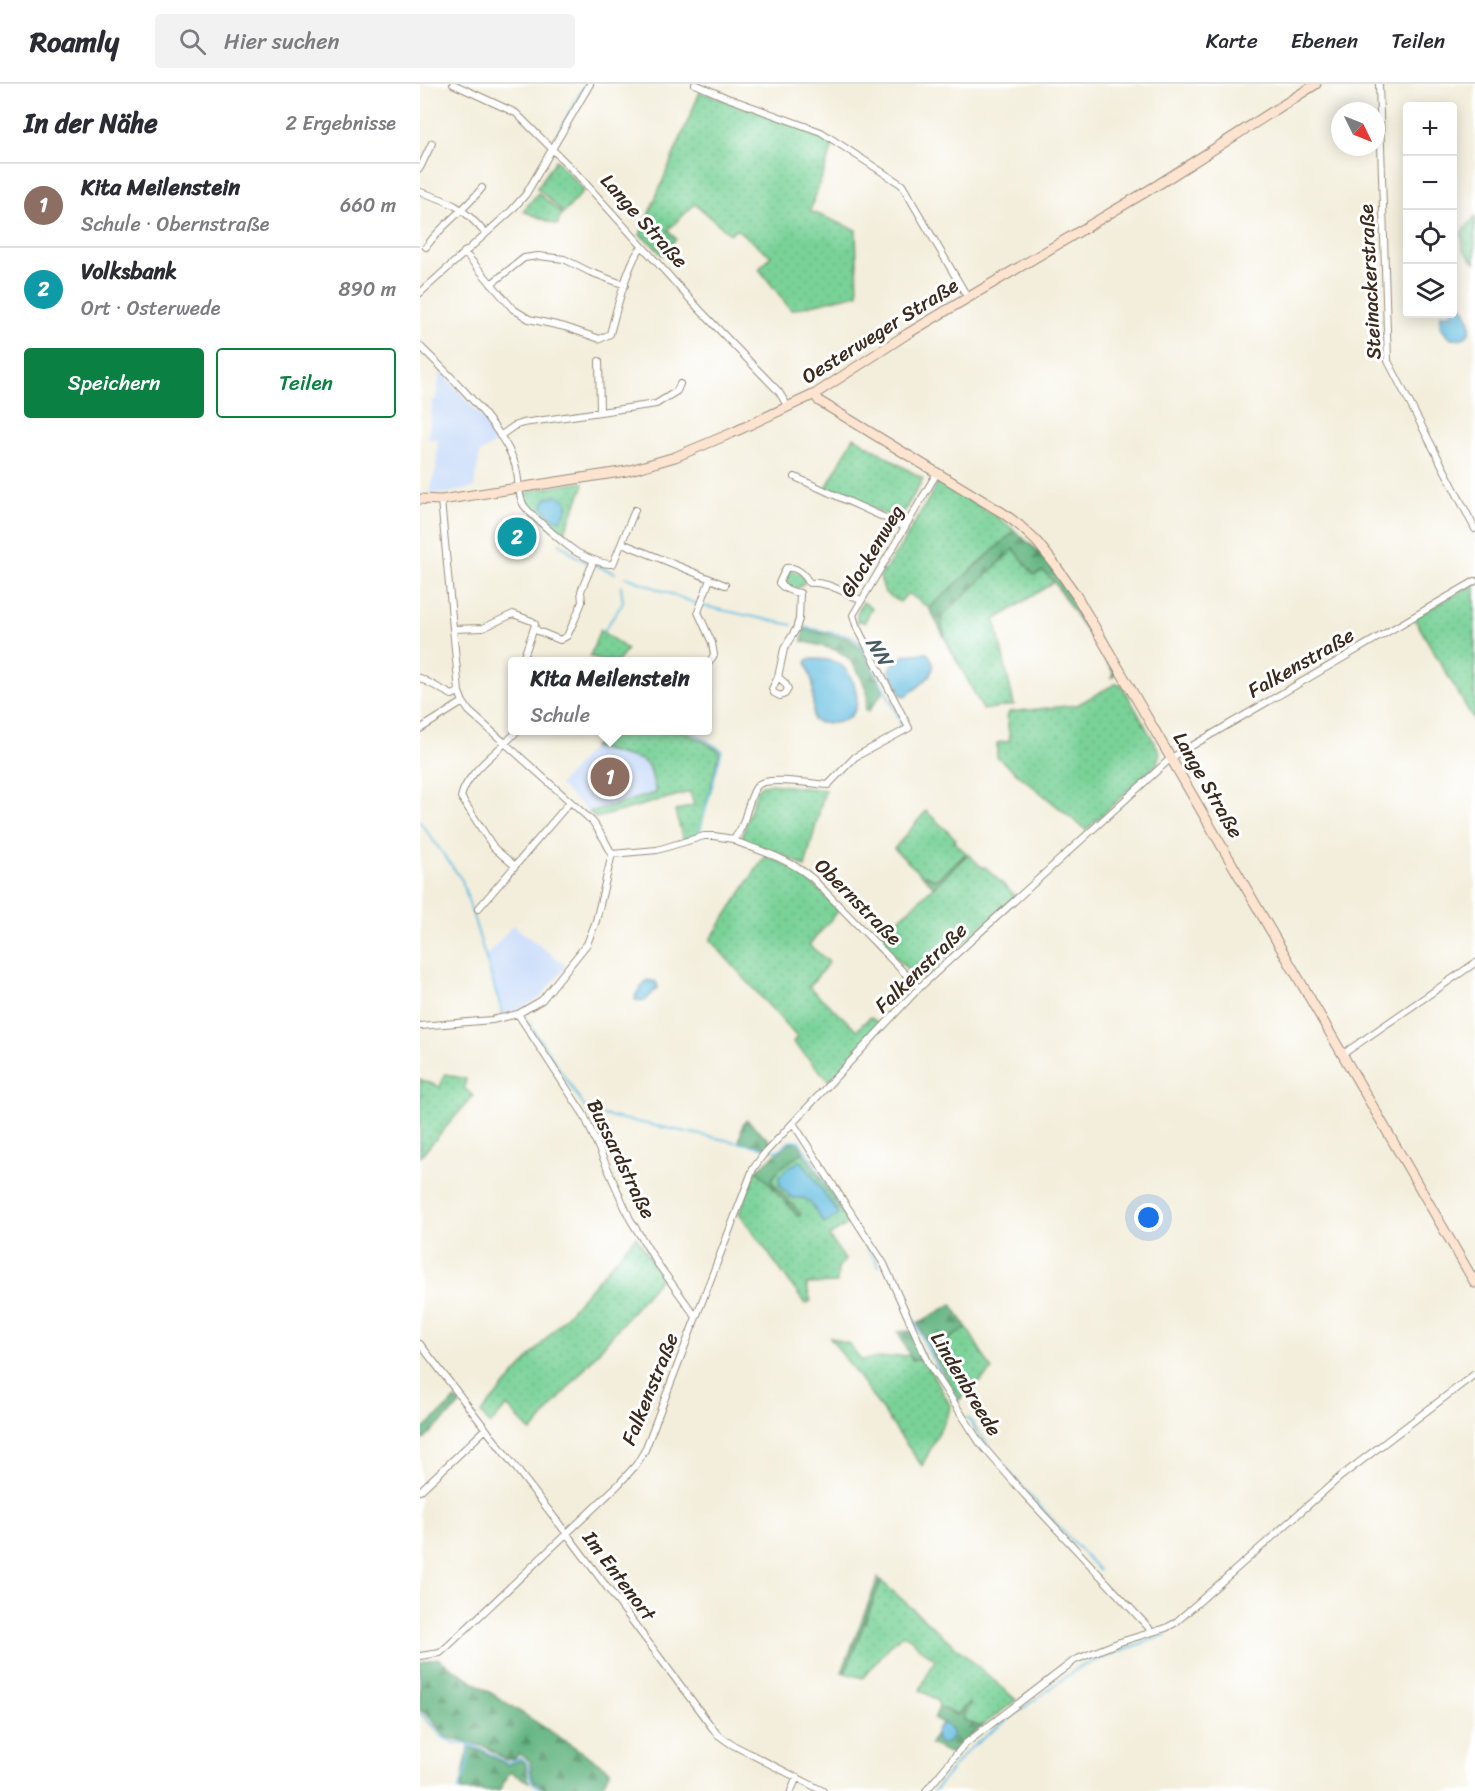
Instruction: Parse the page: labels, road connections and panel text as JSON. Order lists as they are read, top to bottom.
{
  "streets": {
    "street": [
      "Lange Straße",
      "Steinackerstraße",
      "Oesterweger Straße",
      "Glockenweg",
      "Falkenstraße",
      "Obernstraße",
      "Bussardstraße",
      "Lindenbreede",
      "Im Entenort"
    ]
  },
  "crossings": [
    ["Lange Straße", "Oesterweger Straße"],
    ["Lange Straße", "Glockenweg"],
    ["Lange Straße", "Falkenstraße"],
    ["Glockenweg", "Obernstraße"],
    ["Falkenstraße", "Obernstraße"],
    ["Falkenstraße", "Bussardstraße"],
    ["Falkenstraße", "Lindenbreede"],
    ["Falkenstraße", "Im Entenort"]
  ],
  "water": ["NN"],
  "north": "bottom right",
  "page": {
    "header": "Roamly",
    "search": "Hier suchen",
    "nav": ["Karte", "Ebenen", "Teilen"],
    "heading": ["In der Nähe", "2 Ergebnisse"],
    "map_buttons": ["+", "−"],
    "list": [
      {
        "mark": "1",
        "name": "Kita Meilenstein",
        "note": "Schule · Obernstraße",
        "value": "660 m"
      },
      {
        "mark": "2",
        "name": "Volksbank",
        "note": "Ort · Osterwede",
        "value": "890 m"
      }
    ],
    "buttons": ["Speichern", "Teilen"],
    "pins": ["2", "1"],
    "popup": ["Kita Meilenstein", "Schule"]
  }
}
